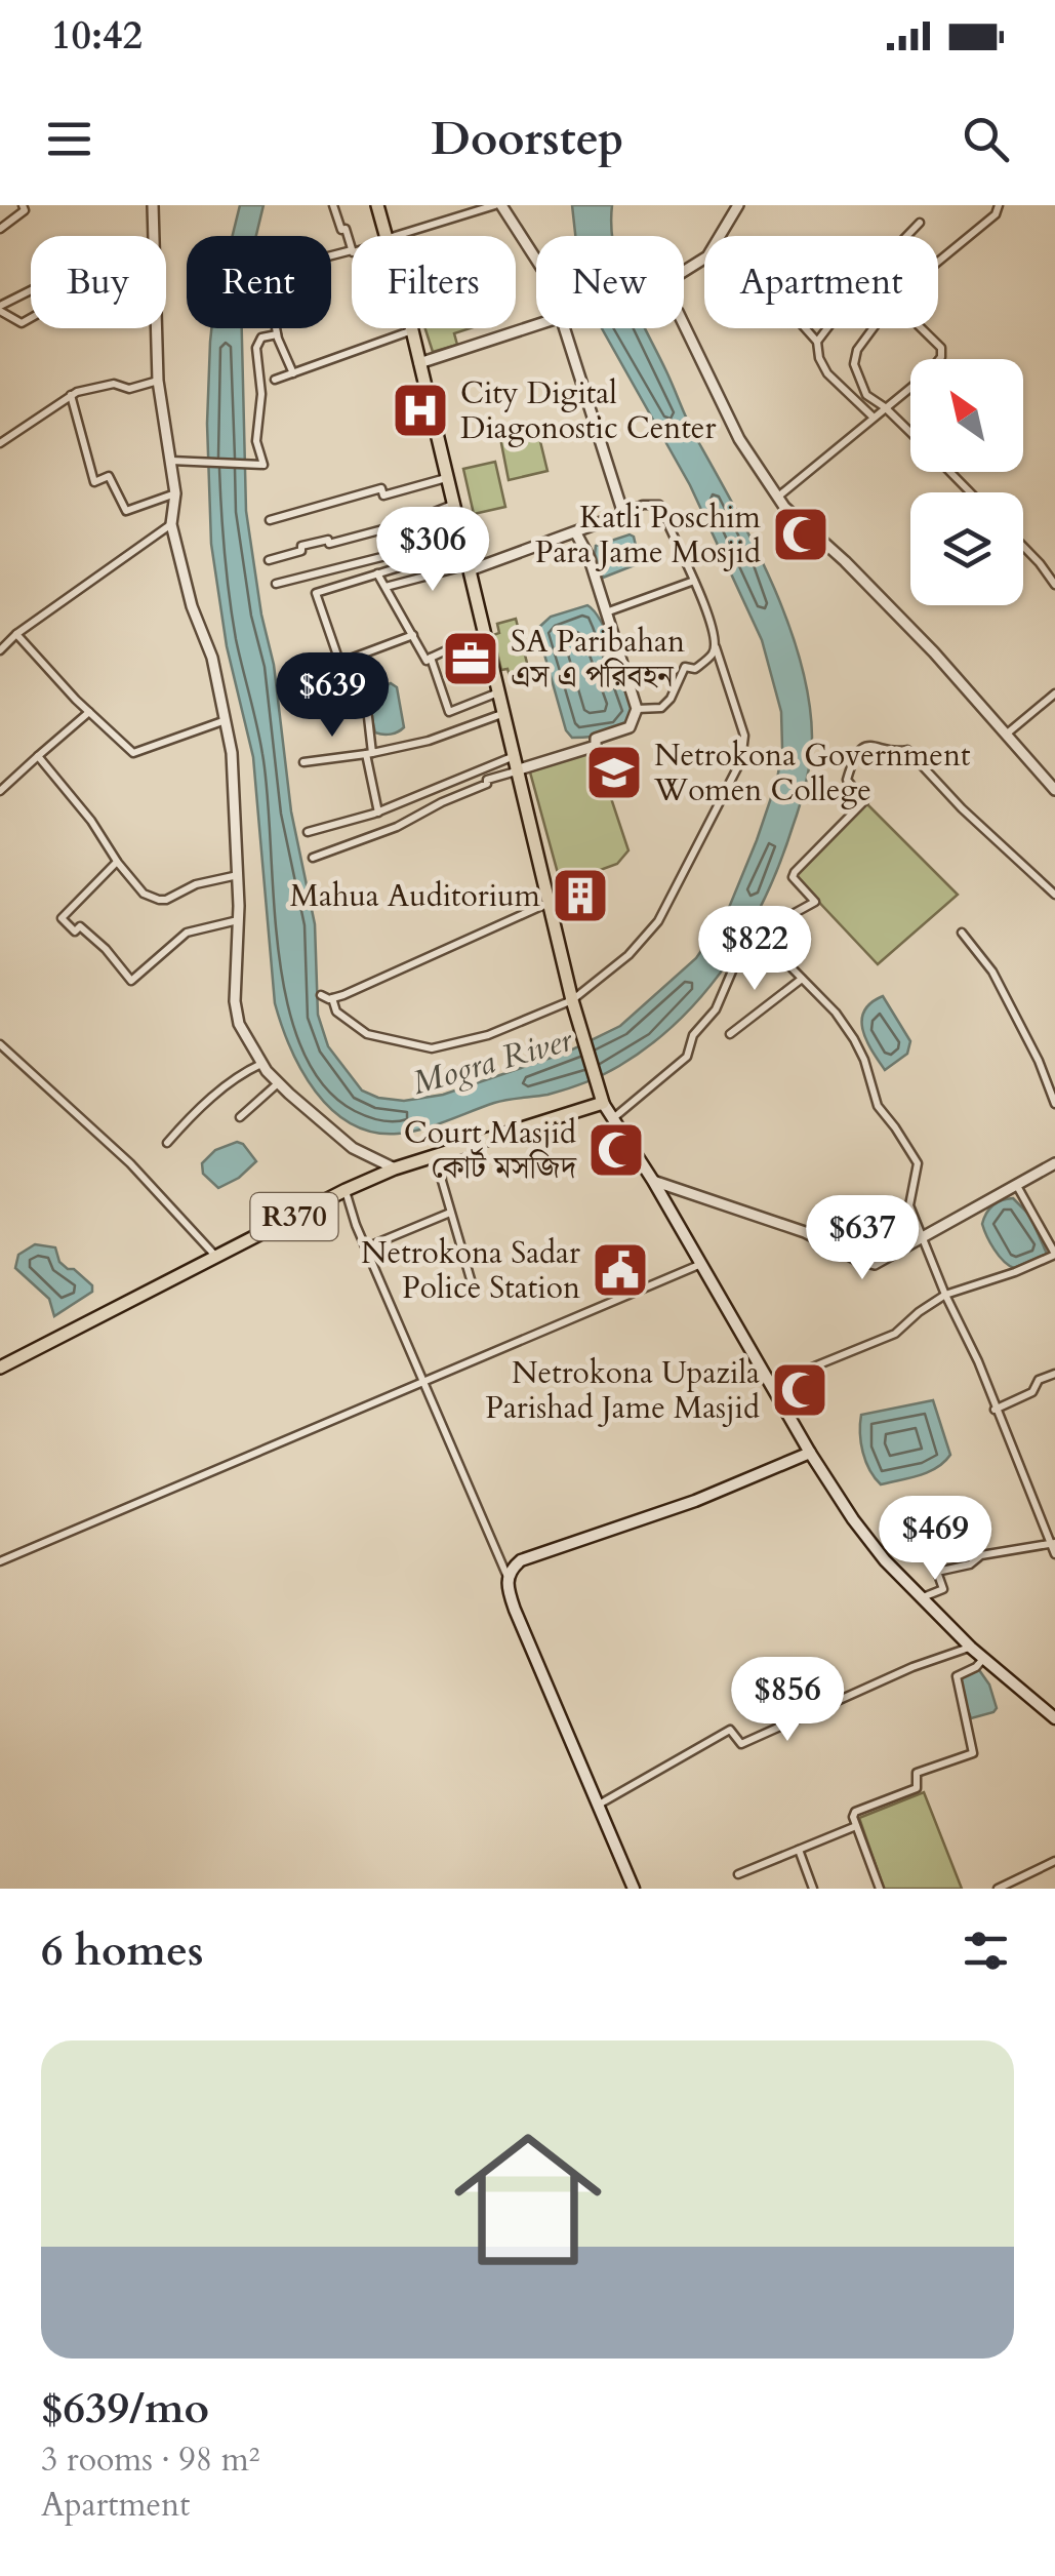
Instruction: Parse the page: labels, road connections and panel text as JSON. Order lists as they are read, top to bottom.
{
  "streets": {
    "main road": ["R370"]
  },
  "water": ["Mogra River"],
  "places": {
    "hospital": ["City Digital Diagonostic Center"],
    "mosque": ["Katli Poschim Para Jame Mosjid", "Court Masjid কোর্ট মসজিদ", "Netrokona Upazila Parishad Jame Masjid"],
    "office": ["SA Paribahan এস এ পরিবহন"],
    "school or university": ["Netrokona Government Women College"],
    "building": ["Mahua Auditorium"],
    "public building": ["Netrokona Sadar Police Station"]
  },
  "north": "top left",
  "page": {
    "status": "10:42",
    "header": "Doorstep",
    "chip": [
      "Buy",
      "Rent",
      "Filters",
      "New",
      "Apartment"
    ],
    "price": [
      "$306",
      "$639",
      "$822",
      "$637",
      "$469",
      "$856"
    ],
    "heading": "6 homes",
    "list": [
      {
        "name": "$639/mo",
        "note": "3 rooms · 98 m² · Apartment"
      }
    ]
  }
}
